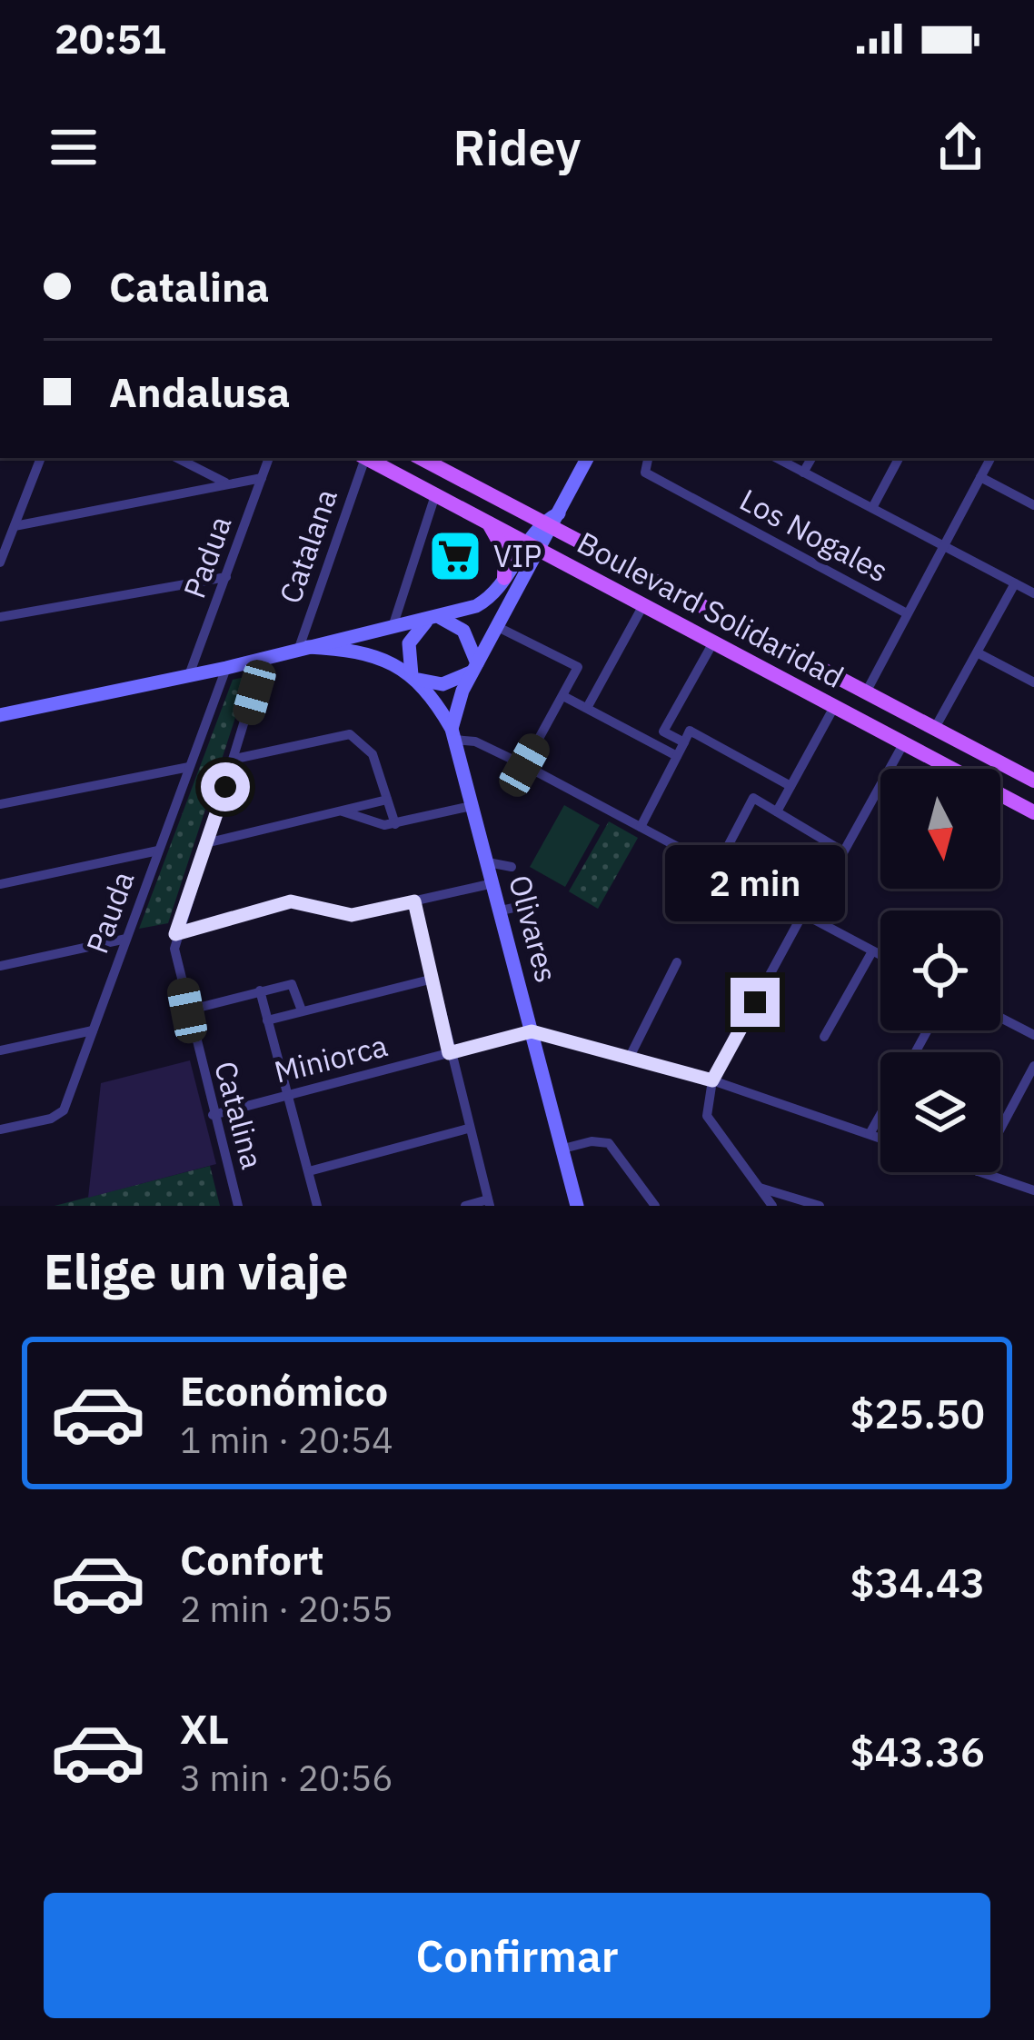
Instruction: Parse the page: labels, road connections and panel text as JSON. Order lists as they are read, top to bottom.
{
  "streets": {
    "main road": ["Boulevard Solidaridad", "Olivares"],
    "street": [
      "Los Nogales",
      "Catalana",
      "Padua",
      "Pauda",
      "Miniorca",
      "Catalina"
    ]
  },
  "crossings": [
    ["Olivares", "Miniorca"],
    ["Miniorca", "Catalina"]
  ],
  "places": {
    "supermarket": ["VIP"]
  },
  "north": "bottom",
  "page": {
    "status": "20:51",
    "header": "Ridey",
    "banner": ["Catalina", "Andalusa"],
    "bubble": "2 min",
    "heading": "Elige un viaje",
    "list": [
      {
        "name": "Económico",
        "note": "1 min · 20:54",
        "value": "$25.50"
      },
      {
        "name": "Confort",
        "note": "2 min · 20:55",
        "value": "$34.43"
      },
      {
        "name": "XL",
        "note": "3 min · 20:56",
        "value": "$43.36"
      }
    ],
    "buttons": "Confirmar"
  }
}
